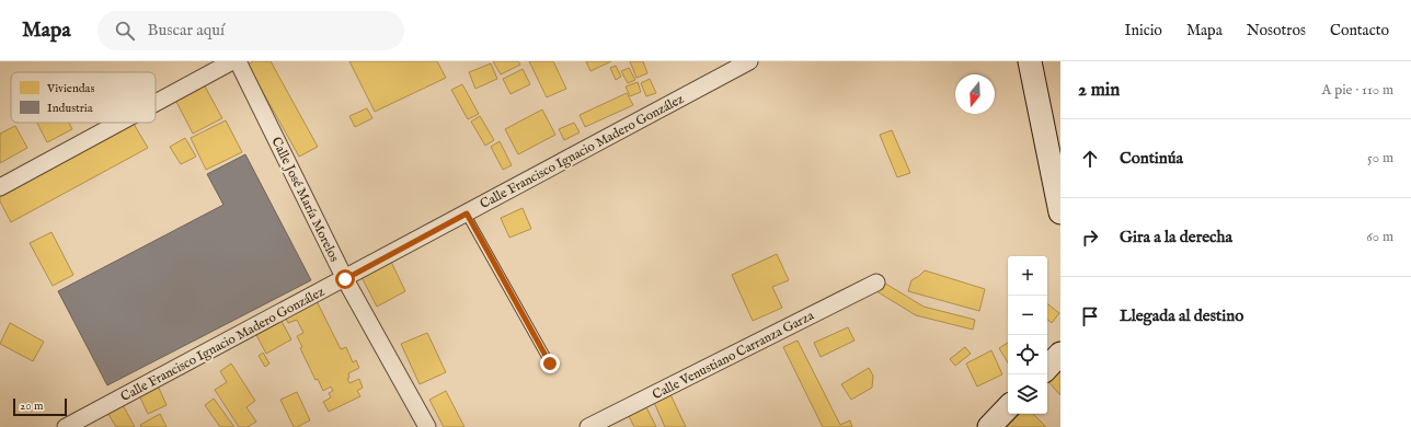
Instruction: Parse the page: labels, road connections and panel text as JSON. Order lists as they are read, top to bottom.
{
  "streets": {
    "street": ["Calle Francisco Ignacio Madero González", "Calle José María Morelos", "Calle Venustiano Carranza Garza"]
  },
  "crossings": [
    ["Calle Francisco Ignacio Madero González", "Calle José María Morelos"]
  ],
  "legend": ["Viviendas", "Industria"],
  "scale_bar": "20 m",
  "north": "bottom",
  "page": {
    "header": "Mapa",
    "search": "Buscar aquí",
    "nav": [
      "Inicio",
      "Mapa",
      "Nosotros",
      "Contacto"
    ],
    "heading": ["2 min", "A pie · 110 m"],
    "list": [
      ["Continúa", "50 m"],
      ["Gira a la derecha", "60 m"],
      "Llegada al destino"
    ],
    "map_buttons": ["+", "−"],
    "scale": "20 m"
  }
}
